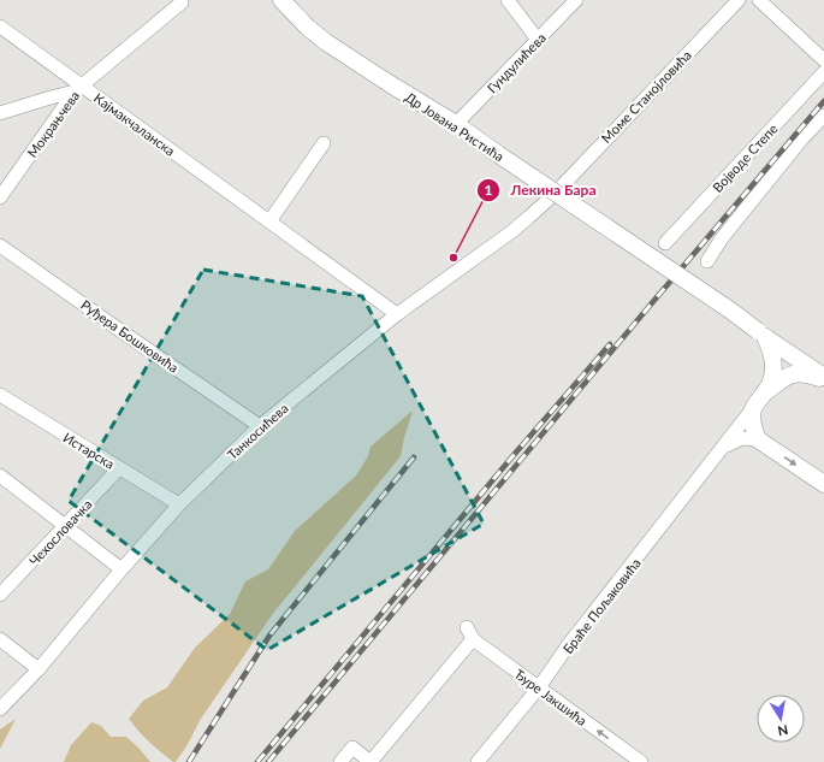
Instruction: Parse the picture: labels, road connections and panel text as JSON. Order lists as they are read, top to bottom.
{
  "streets": {
    "street": [
      "Гундулићева",
      "Моме Станојловића",
      "Мокрањчева",
      "Кајмакчаланска",
      "Др Јована Ристића",
      "Војводе Степе",
      "Руђера Бошковића",
      "Танкосићева",
      "Истарска",
      "Чехословачка",
      "Браће Пољаковића",
      "Ђуре Јакшића"
    ]
  },
  "crossings": [
    ["Гундулићева", "Др Јована Ристића"],
    ["Моме Станојловића", "Танкосићева"],
    ["Мокрањчева", "Кајмакчаланска"],
    ["Кајмакчаланска", "Танкосићева"],
    ["Руђера Бошковића", "Танкосићева"],
    ["Танкосићева", "Истарска"],
    ["Истарска", "Чехословачка"],
    ["Браће Пољаковића", "Ђуре Јакшића"]
  ],
  "one_way": ["Ђуре Јакшића"],
  "places": ["Лекина Бара"],
  "north": "bottom"
}
